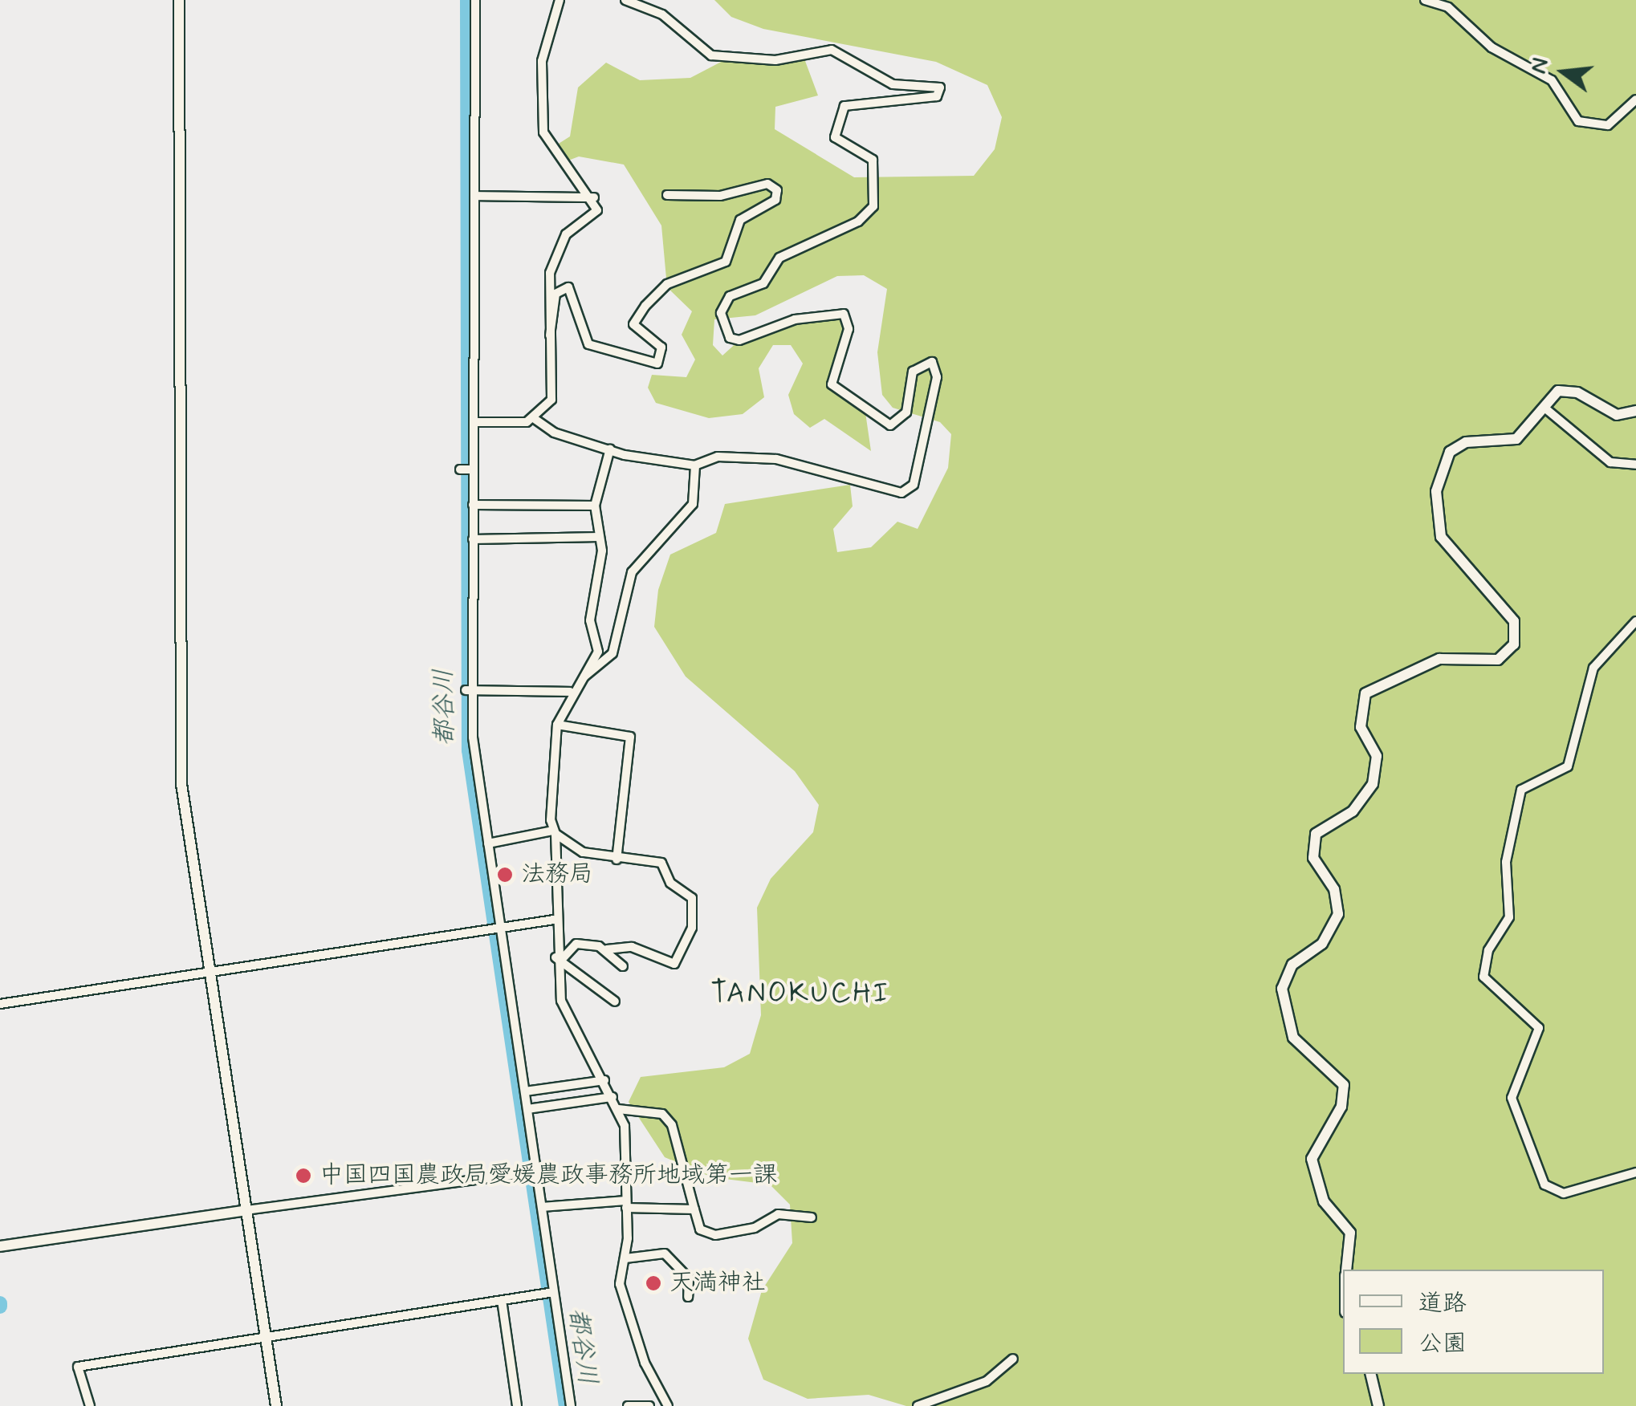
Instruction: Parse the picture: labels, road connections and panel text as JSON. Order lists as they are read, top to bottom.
{
  "districts": ["TANOKUCHI"],
  "water": ["都谷川"],
  "places": ["法務局", "中国四国農政局愛媛農政事務所地域第一課", "天満神社"],
  "legend": ["道路", "公園"],
  "north": "left"
}
